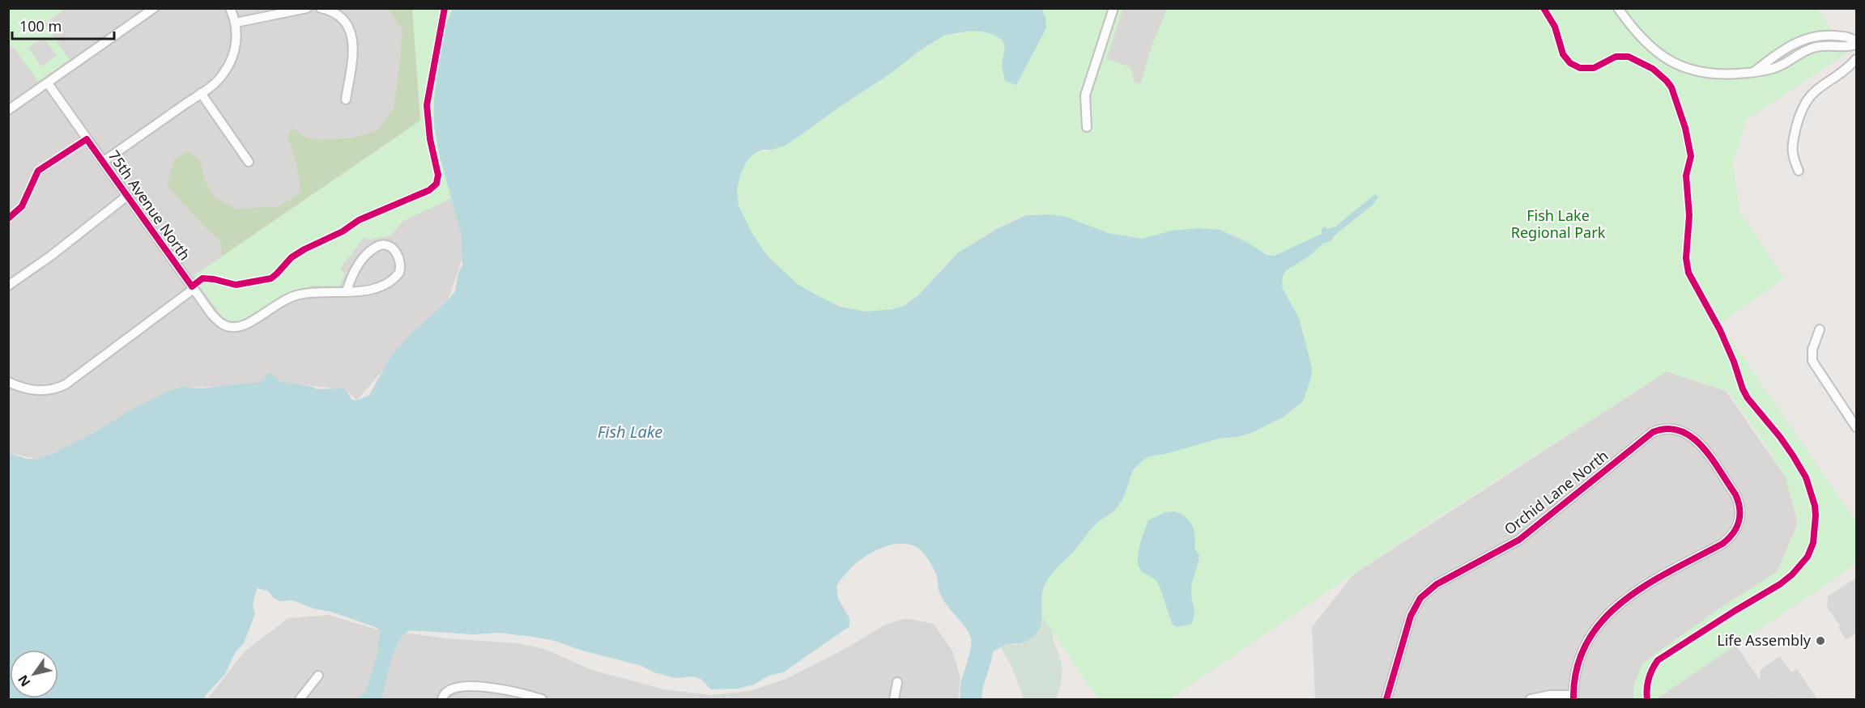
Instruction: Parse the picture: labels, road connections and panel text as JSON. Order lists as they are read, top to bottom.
{
  "streets": {
    "street": ["75th Avenue North", "Orchid Lane North"]
  },
  "water": ["Fish Lake"],
  "parks": ["Fish Lake Regional Park"],
  "places": ["Life Assembly"],
  "scale_bar": "100 m",
  "north": "bottom left"
}
